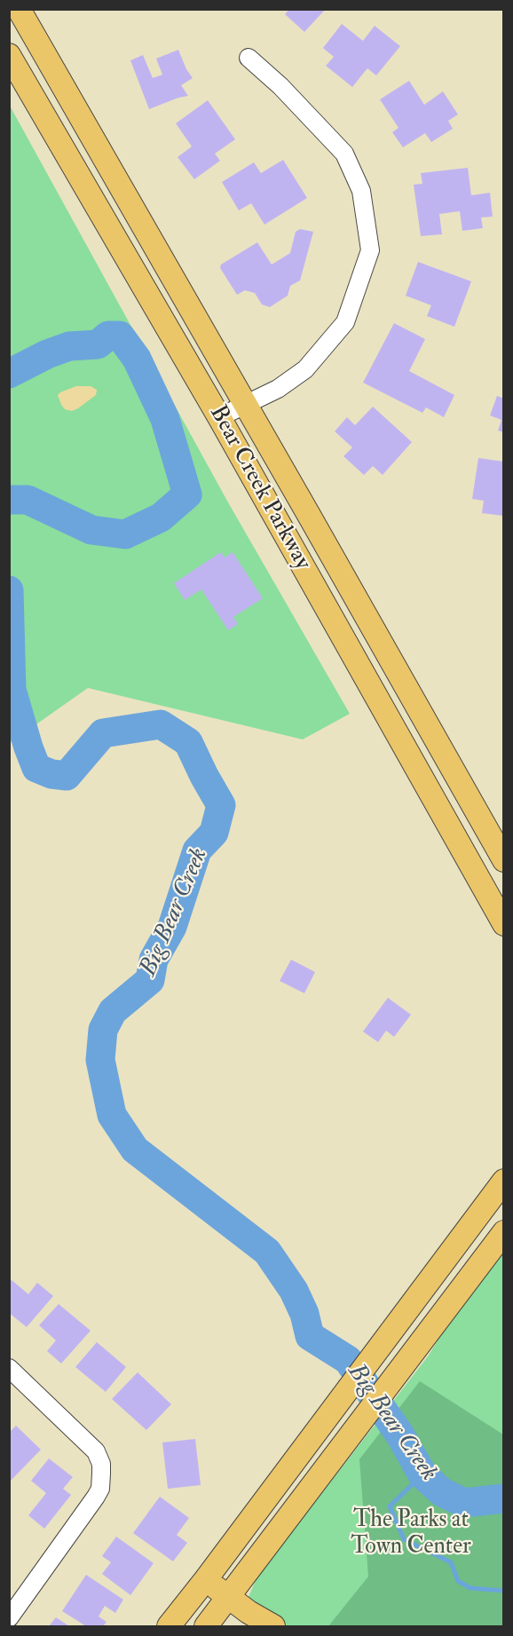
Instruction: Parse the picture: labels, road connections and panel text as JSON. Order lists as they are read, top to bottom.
{
  "streets": {
    "main road": ["Bear Creek Parkway"]
  },
  "water": ["Big Bear Creek"],
  "parks": ["The Parks at Town Center"]
}
